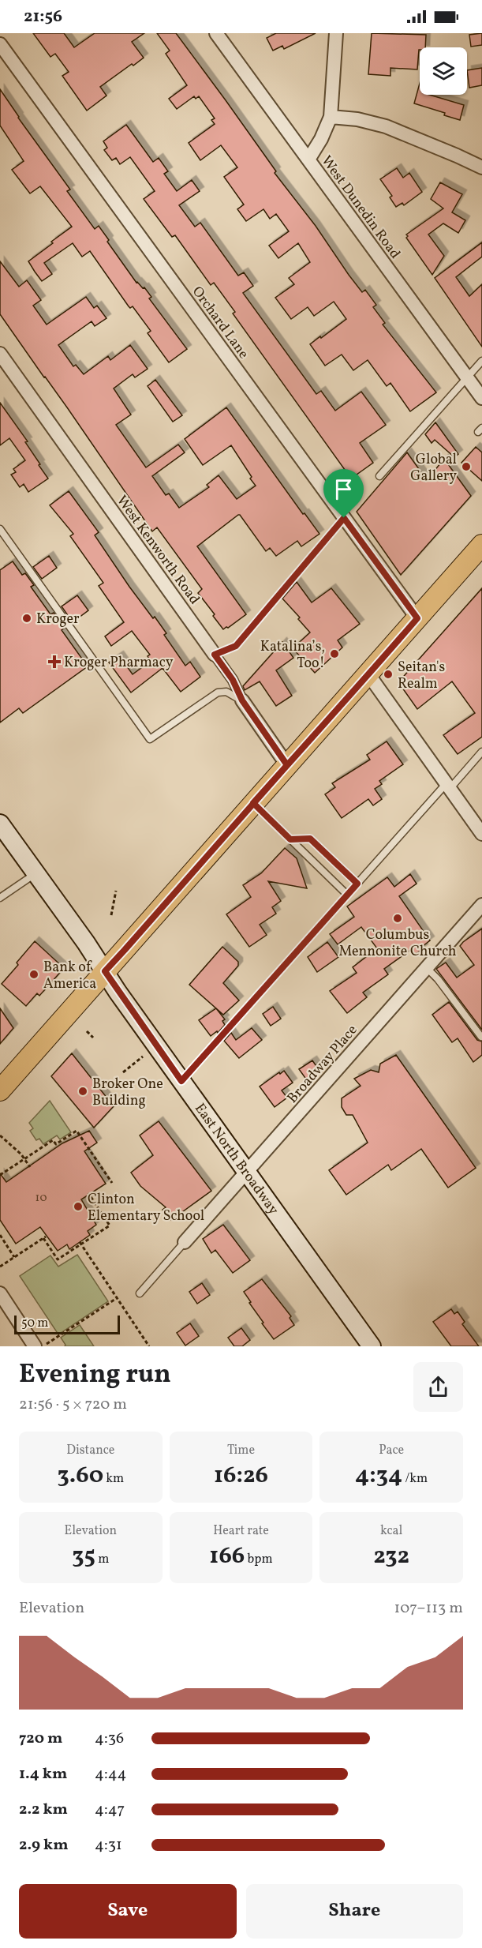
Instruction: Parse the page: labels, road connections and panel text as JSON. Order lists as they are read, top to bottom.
{
  "streets": {
    "main road": ["East North Broadway"],
    "street": [
      "West Dunedin Road",
      "Orchard Lane",
      "West Kenworth Road",
      "Broadway Place"
    ]
  },
  "crossings": [
    ["Broadway Place", "East North Broadway"]
  ],
  "places": {
    "other": [
      "Global Gallery",
      "Kroger",
      "Katalina’s, Too!",
      "Seitan's Realm",
      "Columbus Mennonite Church",
      "Bank of America",
      "Broker One Building",
      "Clinton Elementary School"
    ],
    "health": ["Kroger Pharmacy"]
  },
  "house_numbers": ["10"],
  "scale_bar": "50 m",
  "page": {
    "status": "21:56",
    "scale": "50 m",
    "heading": ["Evening run", "21:56 · 5 × 720 m"],
    "stats": [
      ["Distance", "3.60 km"],
      ["Time", "16:26"],
      ["Pace", "4:34 /km"],
      ["Elevation", "35 m"],
      ["Heart rate", "166 bpm"],
      ["kcal", "232"]
    ],
    "chart": ["Elevation", "107–113 m"],
    "list": [
      {
        "name": "720 m",
        "note": "4:36"
      },
      {
        "name": "1.4 km",
        "note": "4:44"
      },
      {
        "name": "2.2 km",
        "note": "4:47"
      },
      {
        "name": "2.9 km",
        "note": "4:31"
      }
    ],
    "buttons": ["Save", "Share"]
  }
}
